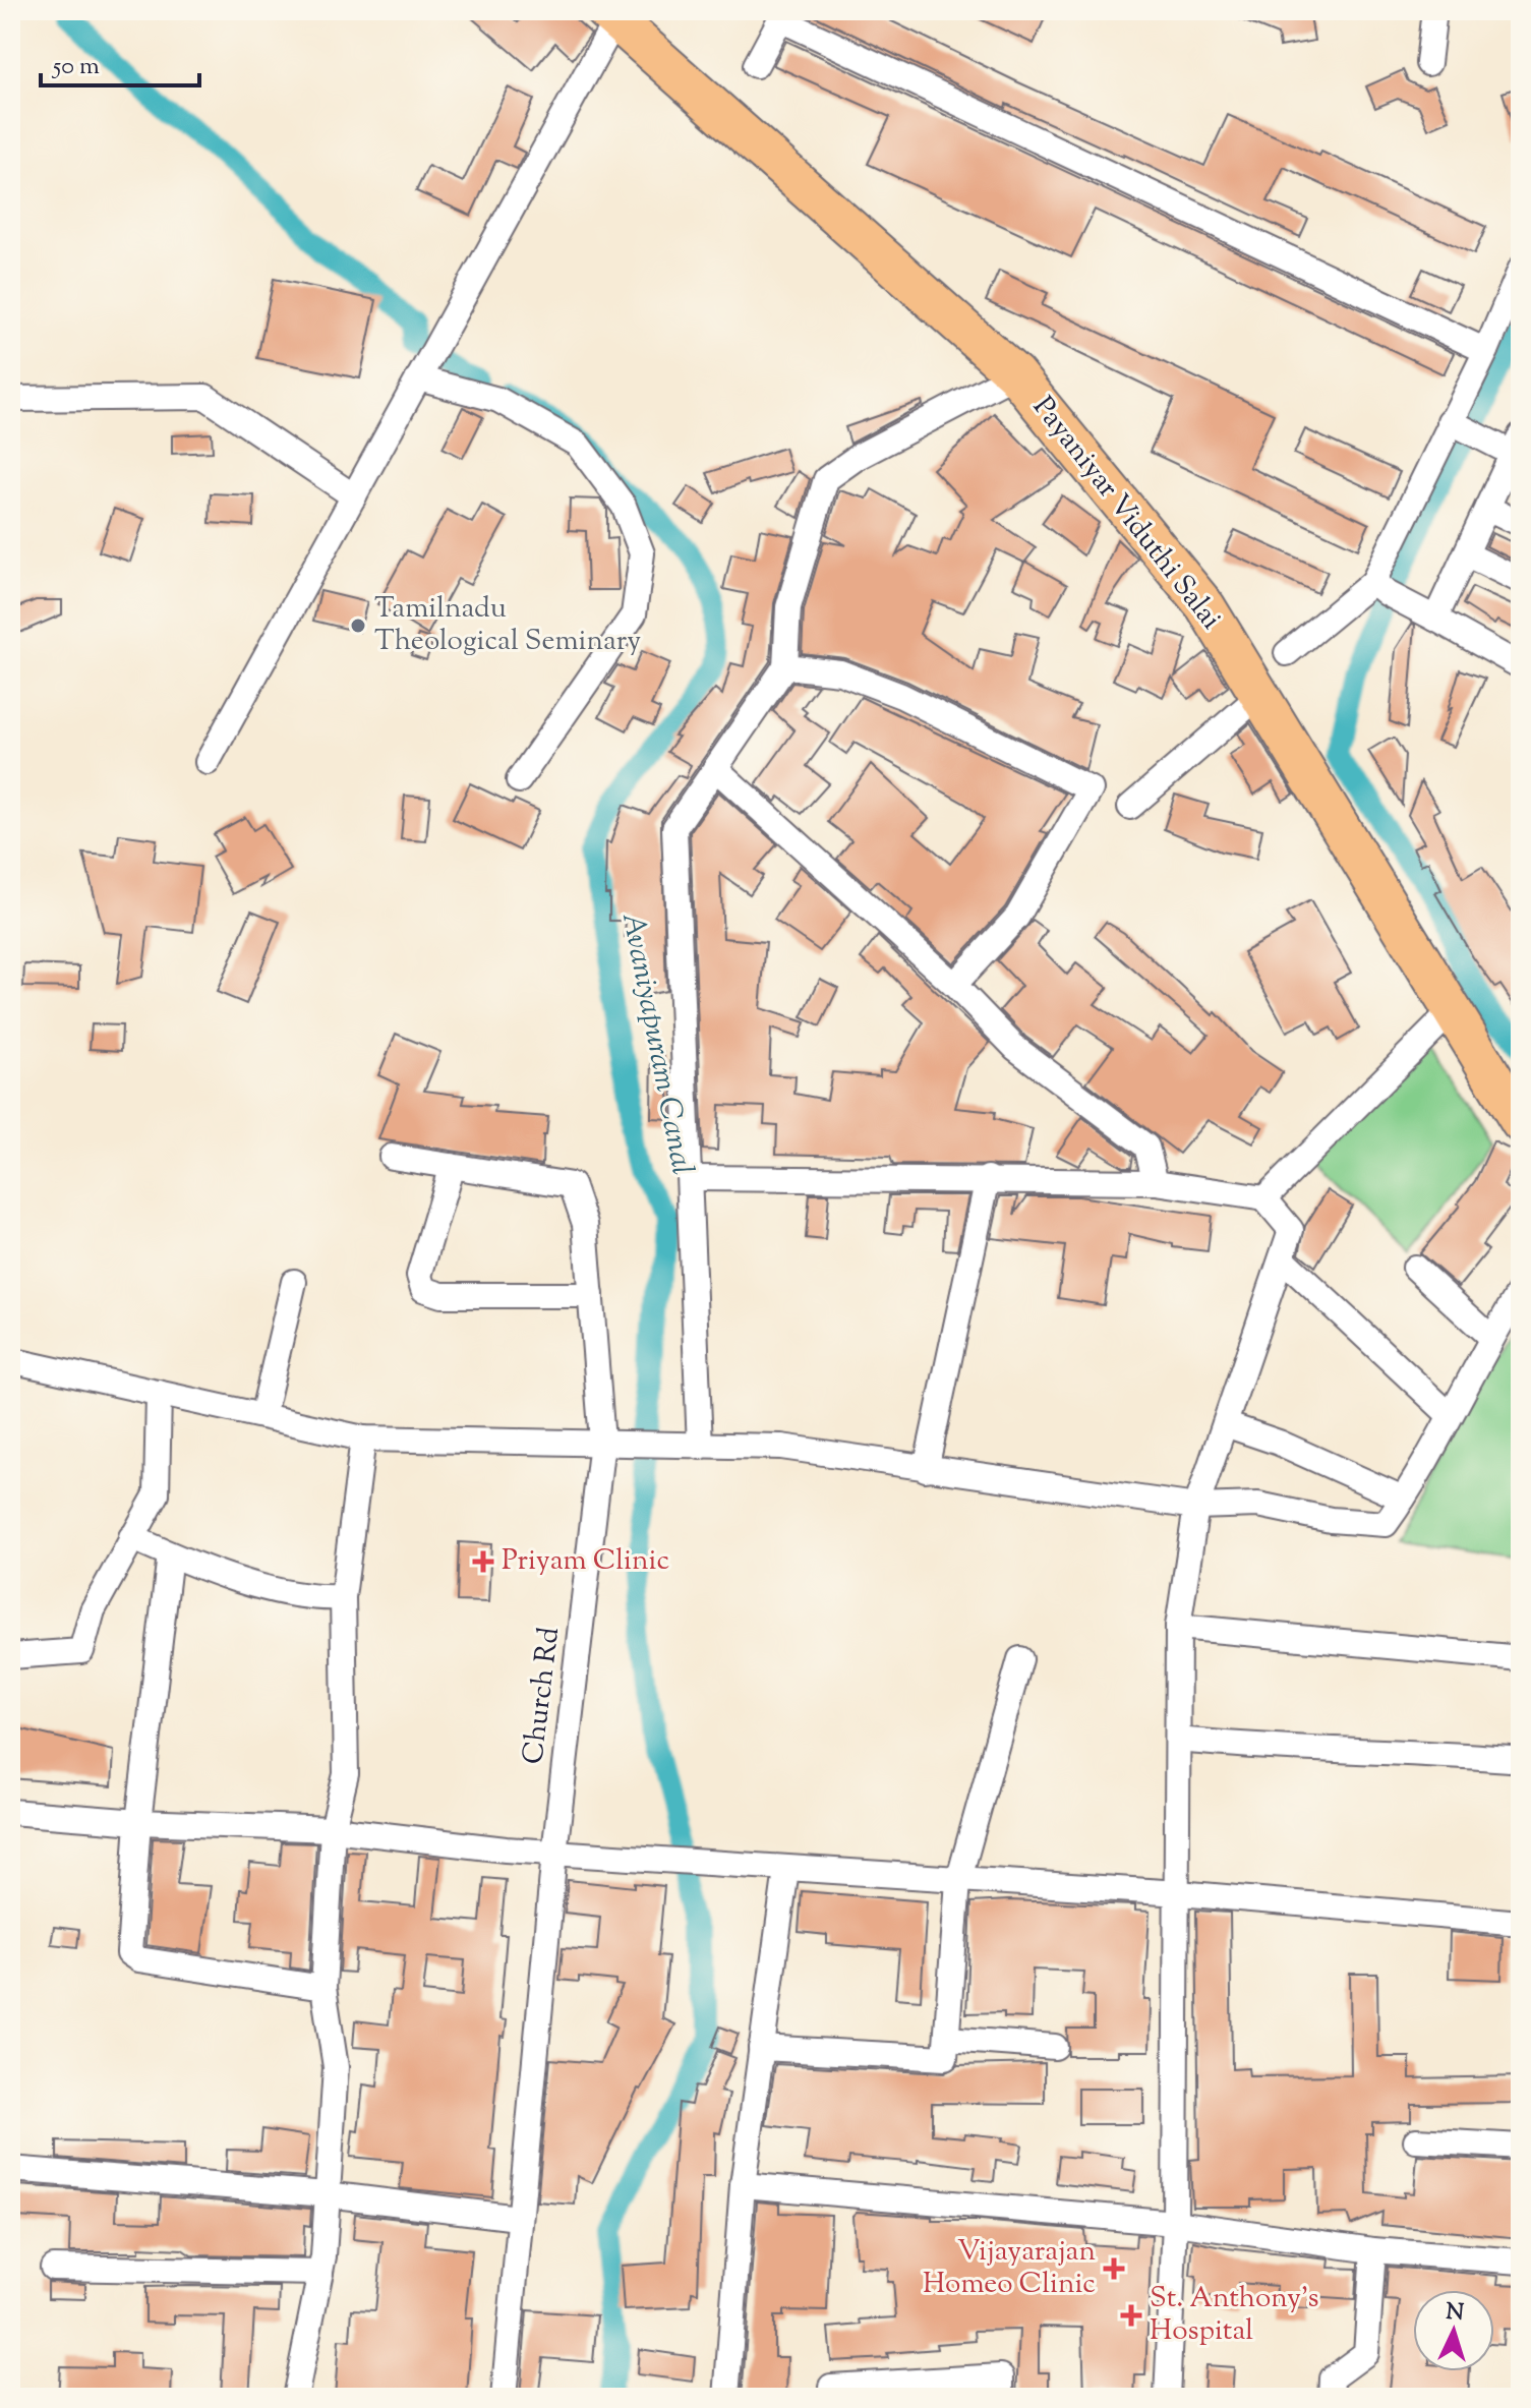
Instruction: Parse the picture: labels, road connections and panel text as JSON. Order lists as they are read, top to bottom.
{
  "streets": {
    "main road": ["Payaniyar Viduthi Salai"],
    "street": ["Church Rd"]
  },
  "water": ["Avaniyapuram Canal"],
  "places": {
    "other": ["Tamilnadu Theological Seminary"],
    "health": ["Priyam Clinic", "Vijayarajan Homeo Clinic", "St. Anthony's Hospital"]
  },
  "scale_bar": "50 m",
  "north": "top"
}
